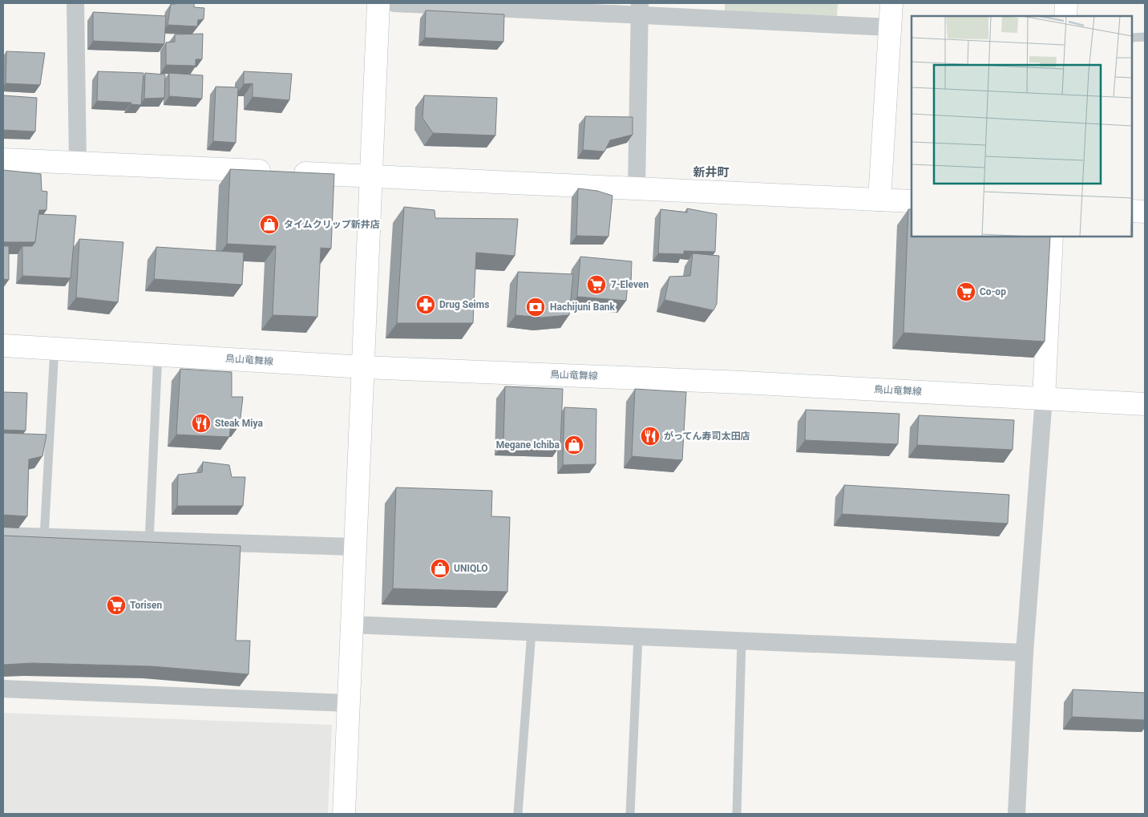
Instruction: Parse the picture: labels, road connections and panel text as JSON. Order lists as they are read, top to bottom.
{
  "streets": {
    "street": ["鳥山竜舞線"]
  },
  "districts": ["新井町"],
  "places": {
    "shop": ["タイムクリップ新井店", "Megane Ichiba", "UNIQLO"],
    "supermarket": ["7-Eleven", "Co-op", "Torisen"],
    "pharmacy": ["Drug Seims"],
    "bank": ["Hachijuni Bank"],
    "restaurant": ["Steak Miya", "がってん寿司太田店"]
  }
}
